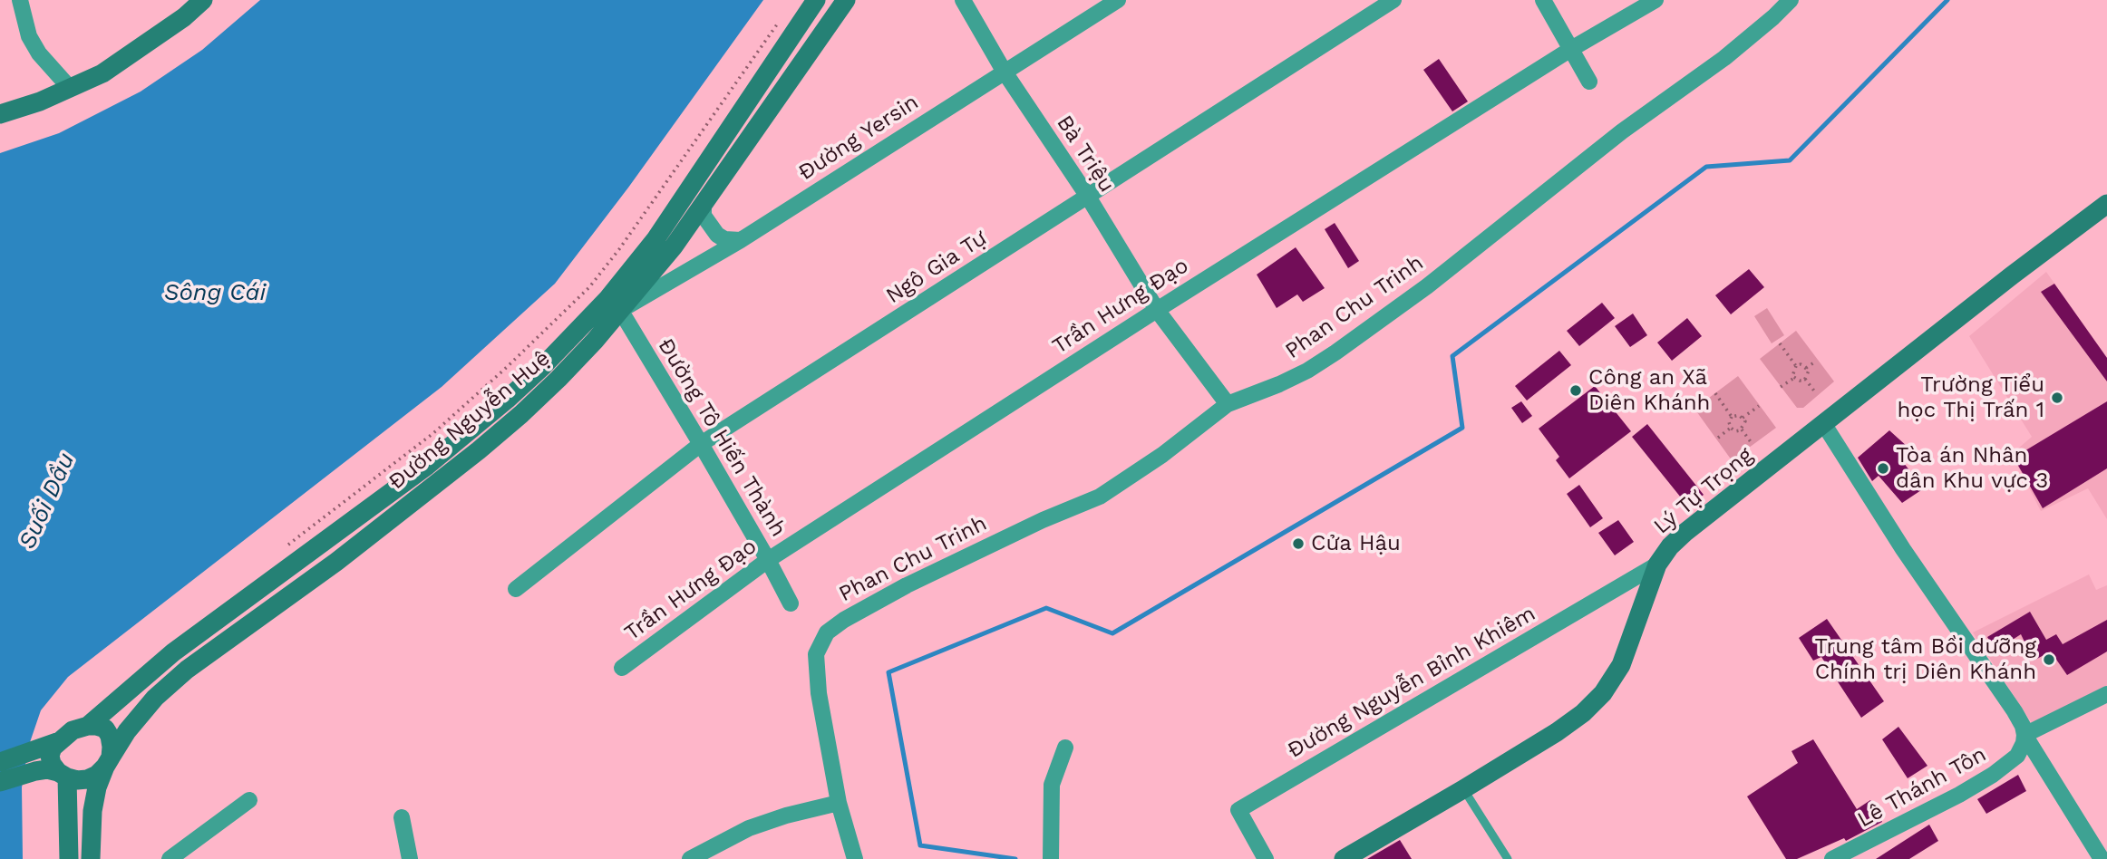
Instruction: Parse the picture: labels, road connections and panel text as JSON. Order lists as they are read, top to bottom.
{
  "streets": {
    "main road": ["Đường Nguyễn Huệ", "Lý Tự Trọng"],
    "street": [
      "Đường Yersin",
      "Bà Triệu",
      "Ngô Gia Tự",
      "Trần Hưng Đạo",
      "Phan Chu Trinh",
      "Đường Tô Hiến Thành",
      "Đường Nguyễn Bỉnh Khiêm",
      "Lê Thánh Tôn"
    ]
  },
  "crossings": [
    ["Đường Yersin", "Bà Triệu"],
    ["Đường Yersin", "Đường Nguyễn Huệ"],
    ["Đường Yersin", "Đường Tô Hiến Thành"],
    ["Bà Triệu", "Ngô Gia Tự"],
    ["Bà Triệu", "Trần Hưng Đạo"],
    ["Bà Triệu", "Phan Chu Trinh"],
    ["Ngô Gia Tự", "Đường Tô Hiến Thành"],
    ["Trần Hưng Đạo", "Đường Tô Hiến Thành"],
    ["Đường Nguyễn Huệ", "Đường Tô Hiến Thành"],
    ["Lý Tự Trọng", "Đường Nguyễn Bỉnh Khiêm"]
  ],
  "water": ["Sông Cái", "Suối Dầu"],
  "places": [
    "Công an Xã Diên Khánh",
    "Trường Tiểu học Thị Trấn 1",
    "Tòa án Nhân dân Khu vực 3",
    "Cửa Hậu",
    "Trung tâm Bồi dưỡng Chính trị Diên Khánh"
  ]
}
